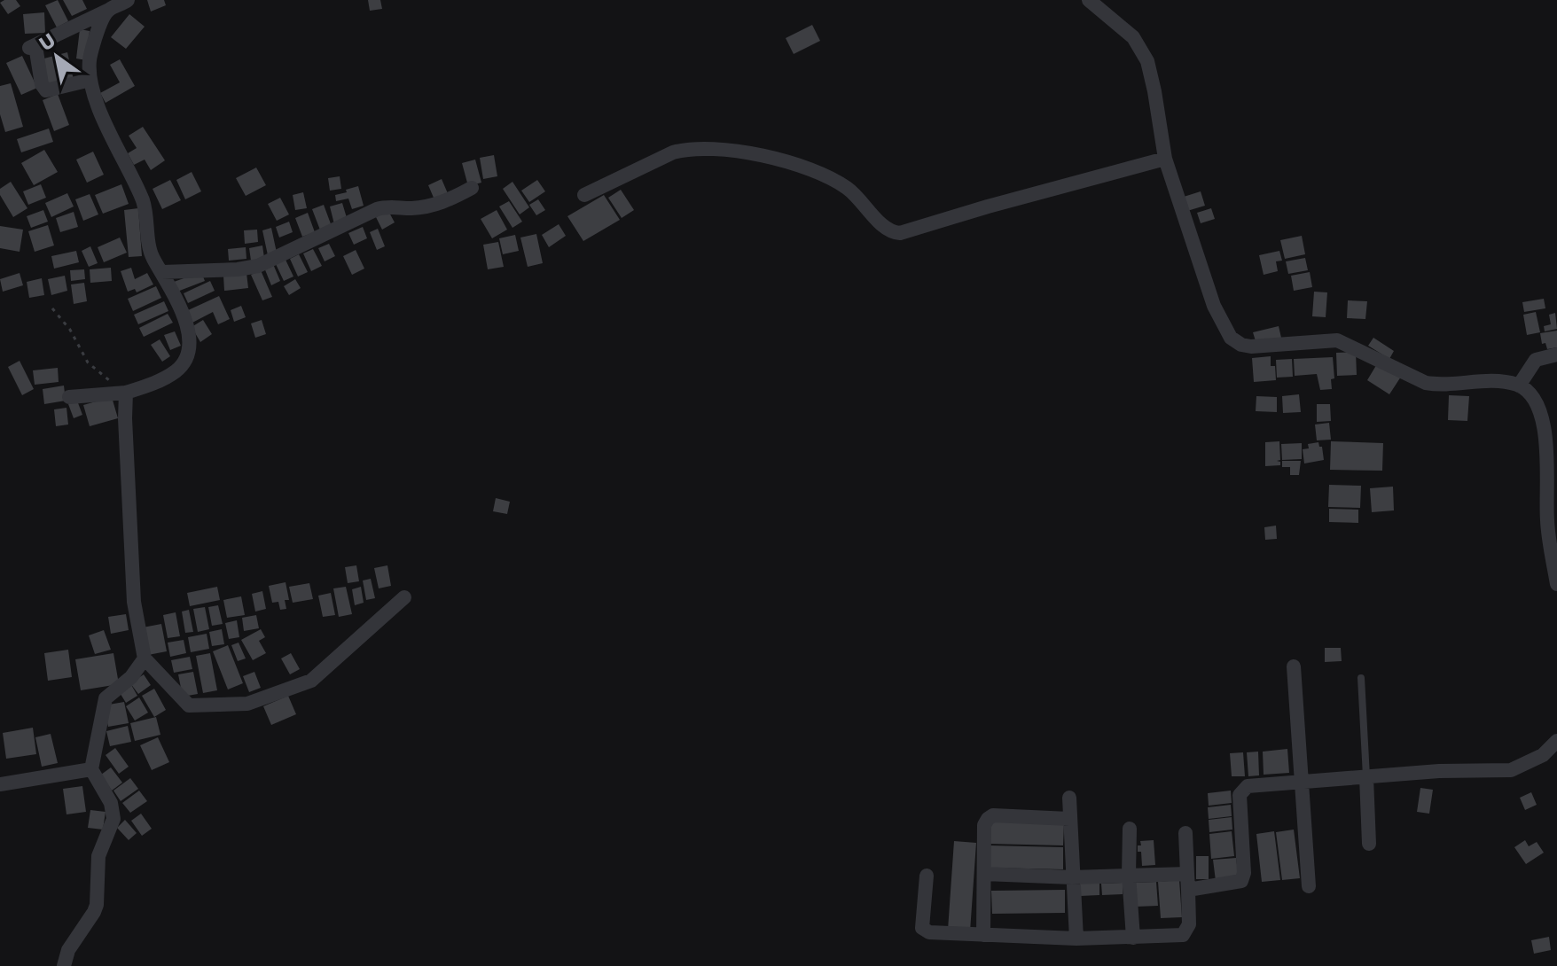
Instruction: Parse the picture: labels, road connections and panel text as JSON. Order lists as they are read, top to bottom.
{
  "north": "top left"
}
